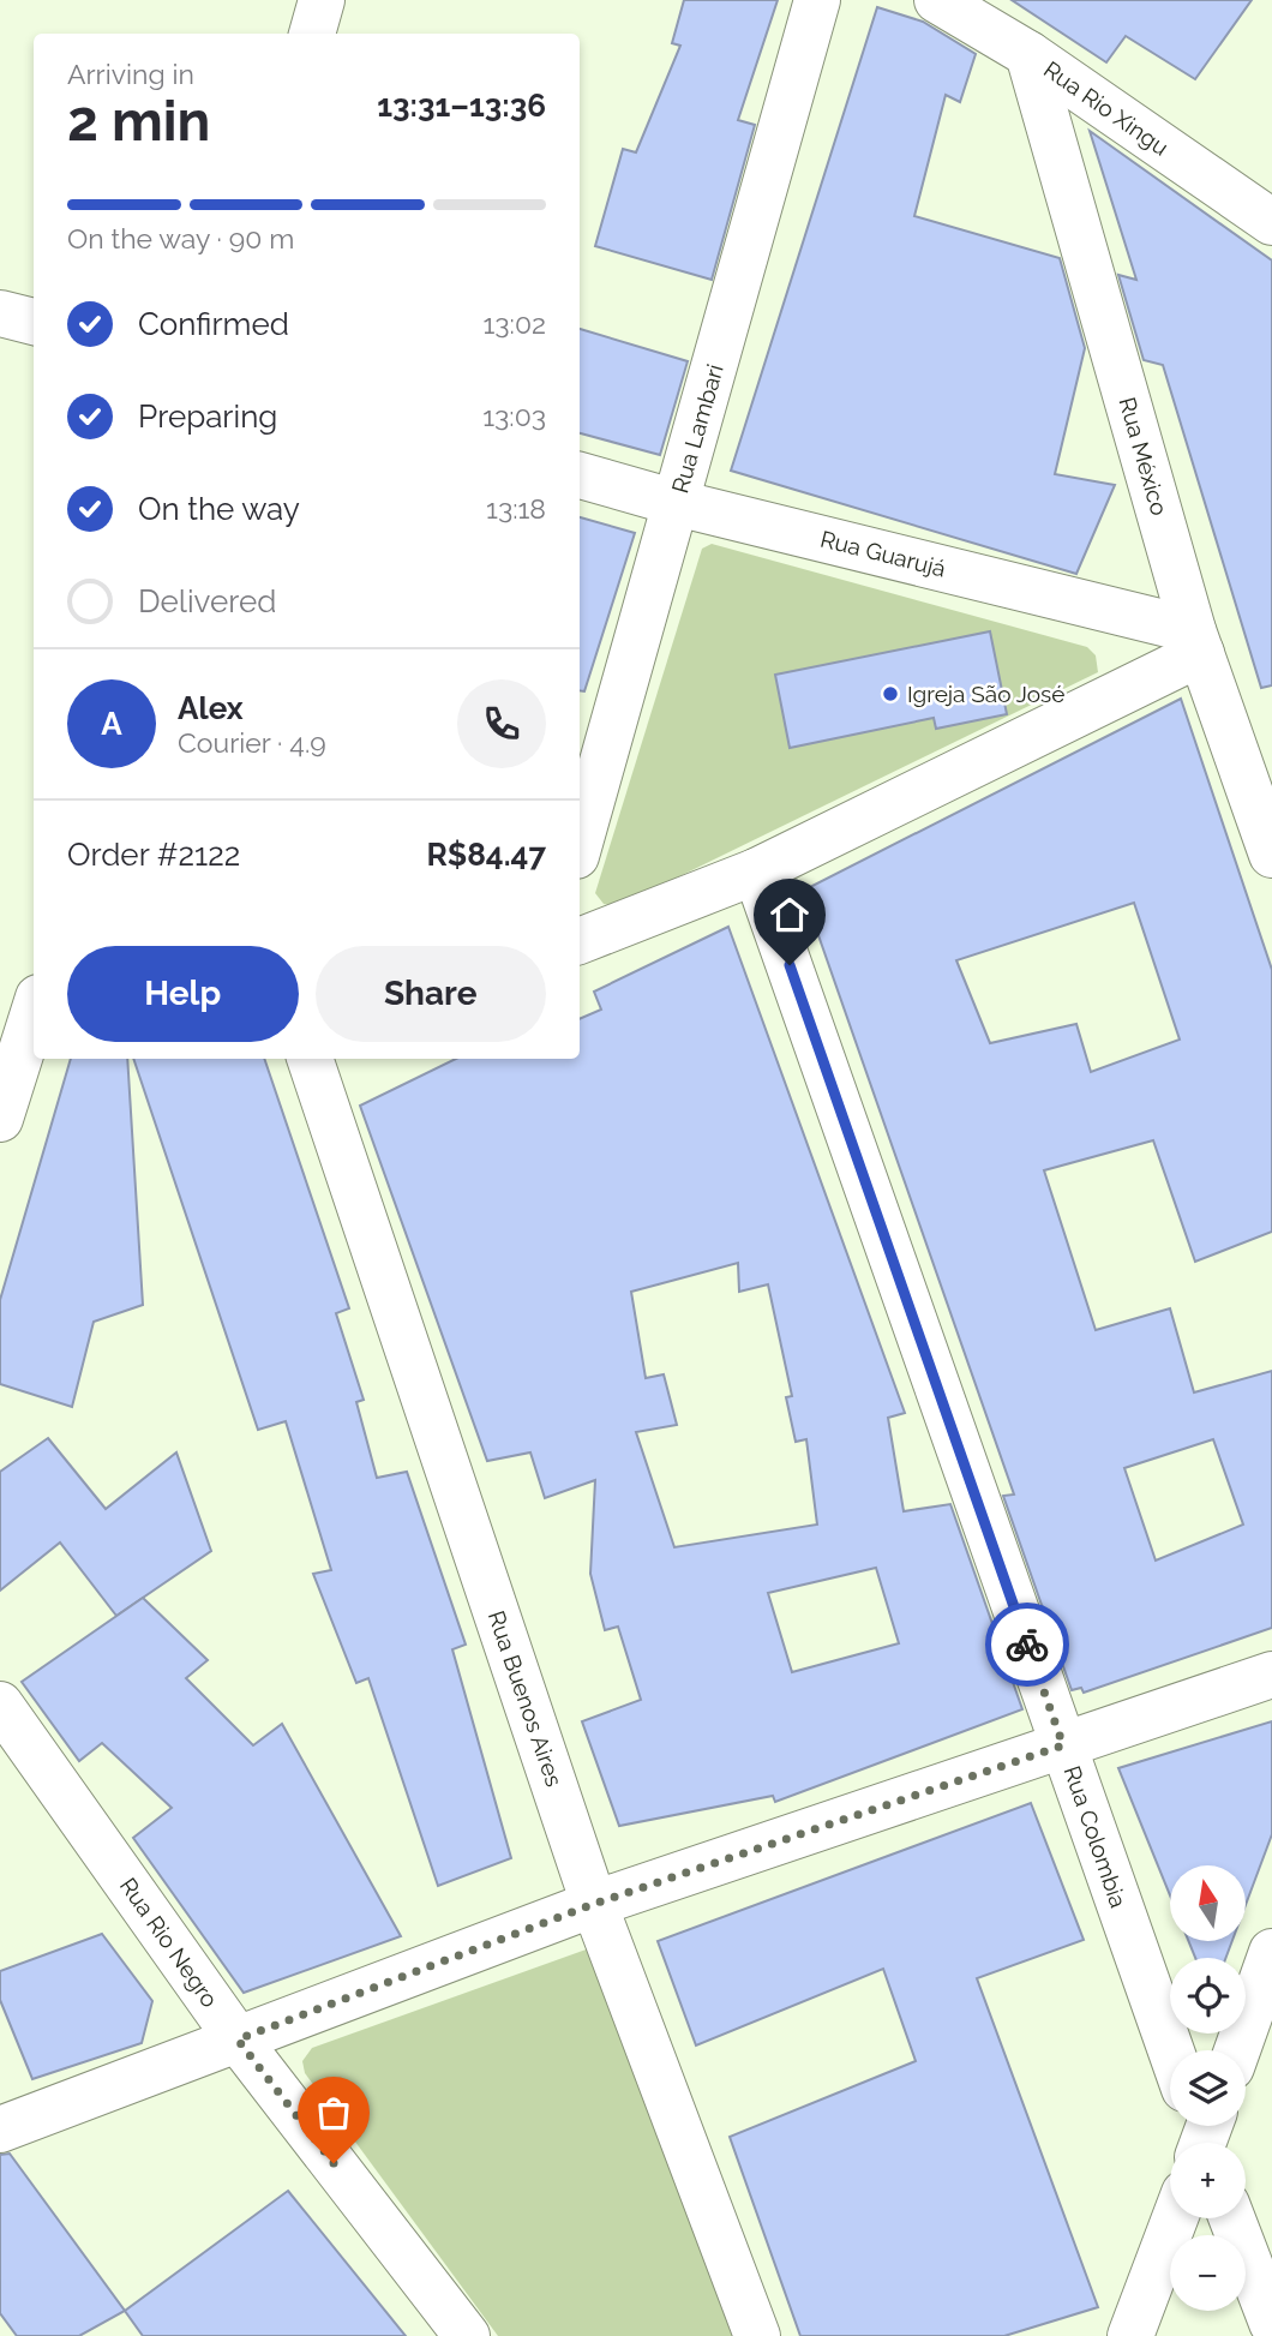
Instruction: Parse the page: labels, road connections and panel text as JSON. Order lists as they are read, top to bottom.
{
  "streets": {
    "street": [
      "Rua Rio Xingu",
      "Rua Lambari",
      "Rua México",
      "Rua Guarujá",
      "Rua Buenos Aires",
      "Rua Colombia",
      "Rua Rio Negro"
    ]
  },
  "crossings": [
    ["Rua Rio Xingu", "Rua México"],
    ["Rua Lambari", "Rua Guarujá"],
    ["Rua México", "Rua Guarujá"]
  ],
  "places": ["Igreja São José"],
  "north": "top",
  "page": {
    "heading": ["2 min", "Arriving in", "13:31–13:36"],
    "panel": [
      "Alex",
      "Courier · 4.9",
      "Order #2122",
      "R$84.47"
    ],
    "bar": "On the way · 90 m",
    "list": [
      ["Confirmed", "13:02"],
      ["Preparing", "13:03"],
      ["On the way", "13:18"],
      "Delivered"
    ],
    "round": "A",
    "buttons": ["Help", "Share"],
    "map_buttons": ["+", "−"]
  }
}
